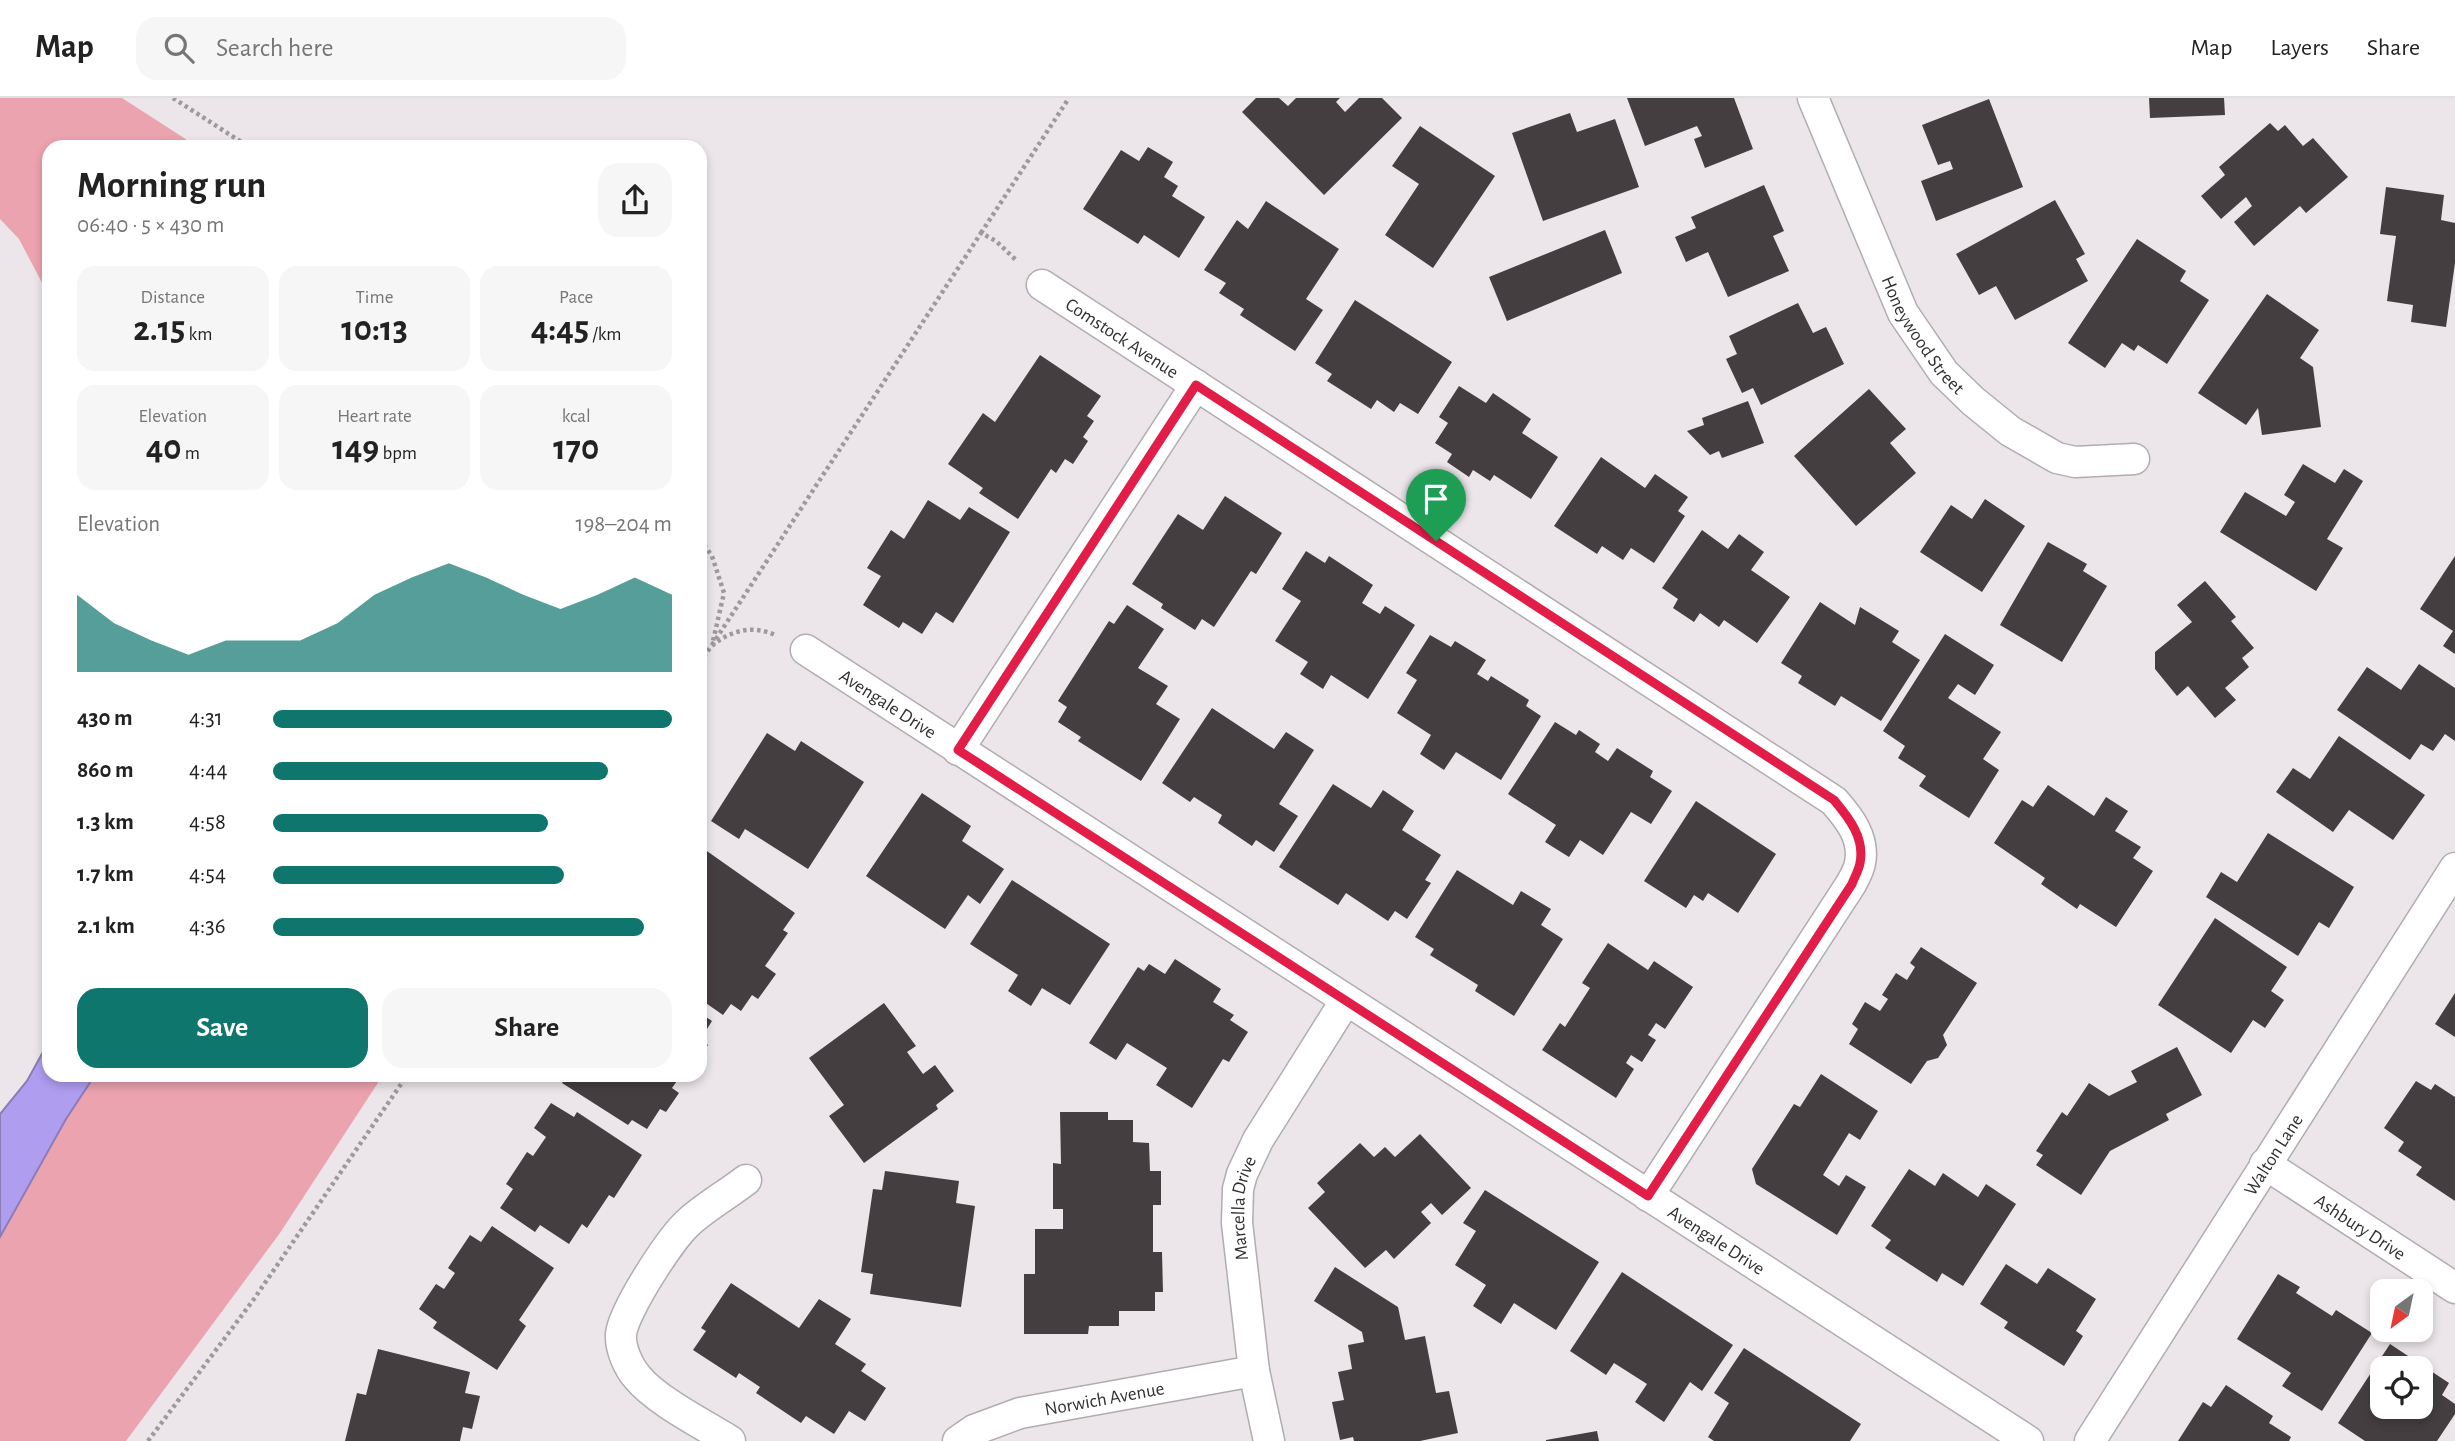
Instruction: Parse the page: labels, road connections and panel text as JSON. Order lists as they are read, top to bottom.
{
  "streets": {
    "street": [
      "Honeywood Street",
      "Comstock Avenue",
      "Avengale Drive",
      "Walton Lane",
      "Marcella Drive",
      "Ashbury Drive",
      "Norwich Avenue"
    ]
  },
  "crossings": [
    ["Comstock Avenue", "Avengale Drive"],
    ["Avengale Drive", "Marcella Drive"],
    ["Walton Lane", "Ashbury Drive"],
    ["Marcella Drive", "Norwich Avenue"]
  ],
  "north": "bottom left",
  "page": {
    "header": "Map",
    "search": "Search here",
    "nav": ["Map", "Layers", "Share"],
    "heading": ["Morning run", "06:40 · 5 × 430 m"],
    "stats": [
      ["Distance", "2.15 km"],
      ["Time", "10:13"],
      ["Pace", "4:45 /km"],
      ["Elevation", "40 m"],
      ["Heart rate", "149 bpm"],
      ["kcal", "170"]
    ],
    "chart": ["Elevation", "198–204 m"],
    "list": [
      {
        "name": "430 m",
        "note": "4:31"
      },
      {
        "name": "860 m",
        "note": "4:44"
      },
      {
        "name": "1.3 km",
        "note": "4:58"
      },
      {
        "name": "1.7 km",
        "note": "4:54"
      },
      {
        "name": "2.1 km",
        "note": "4:36"
      }
    ],
    "buttons": ["Save", "Share"]
  }
}
